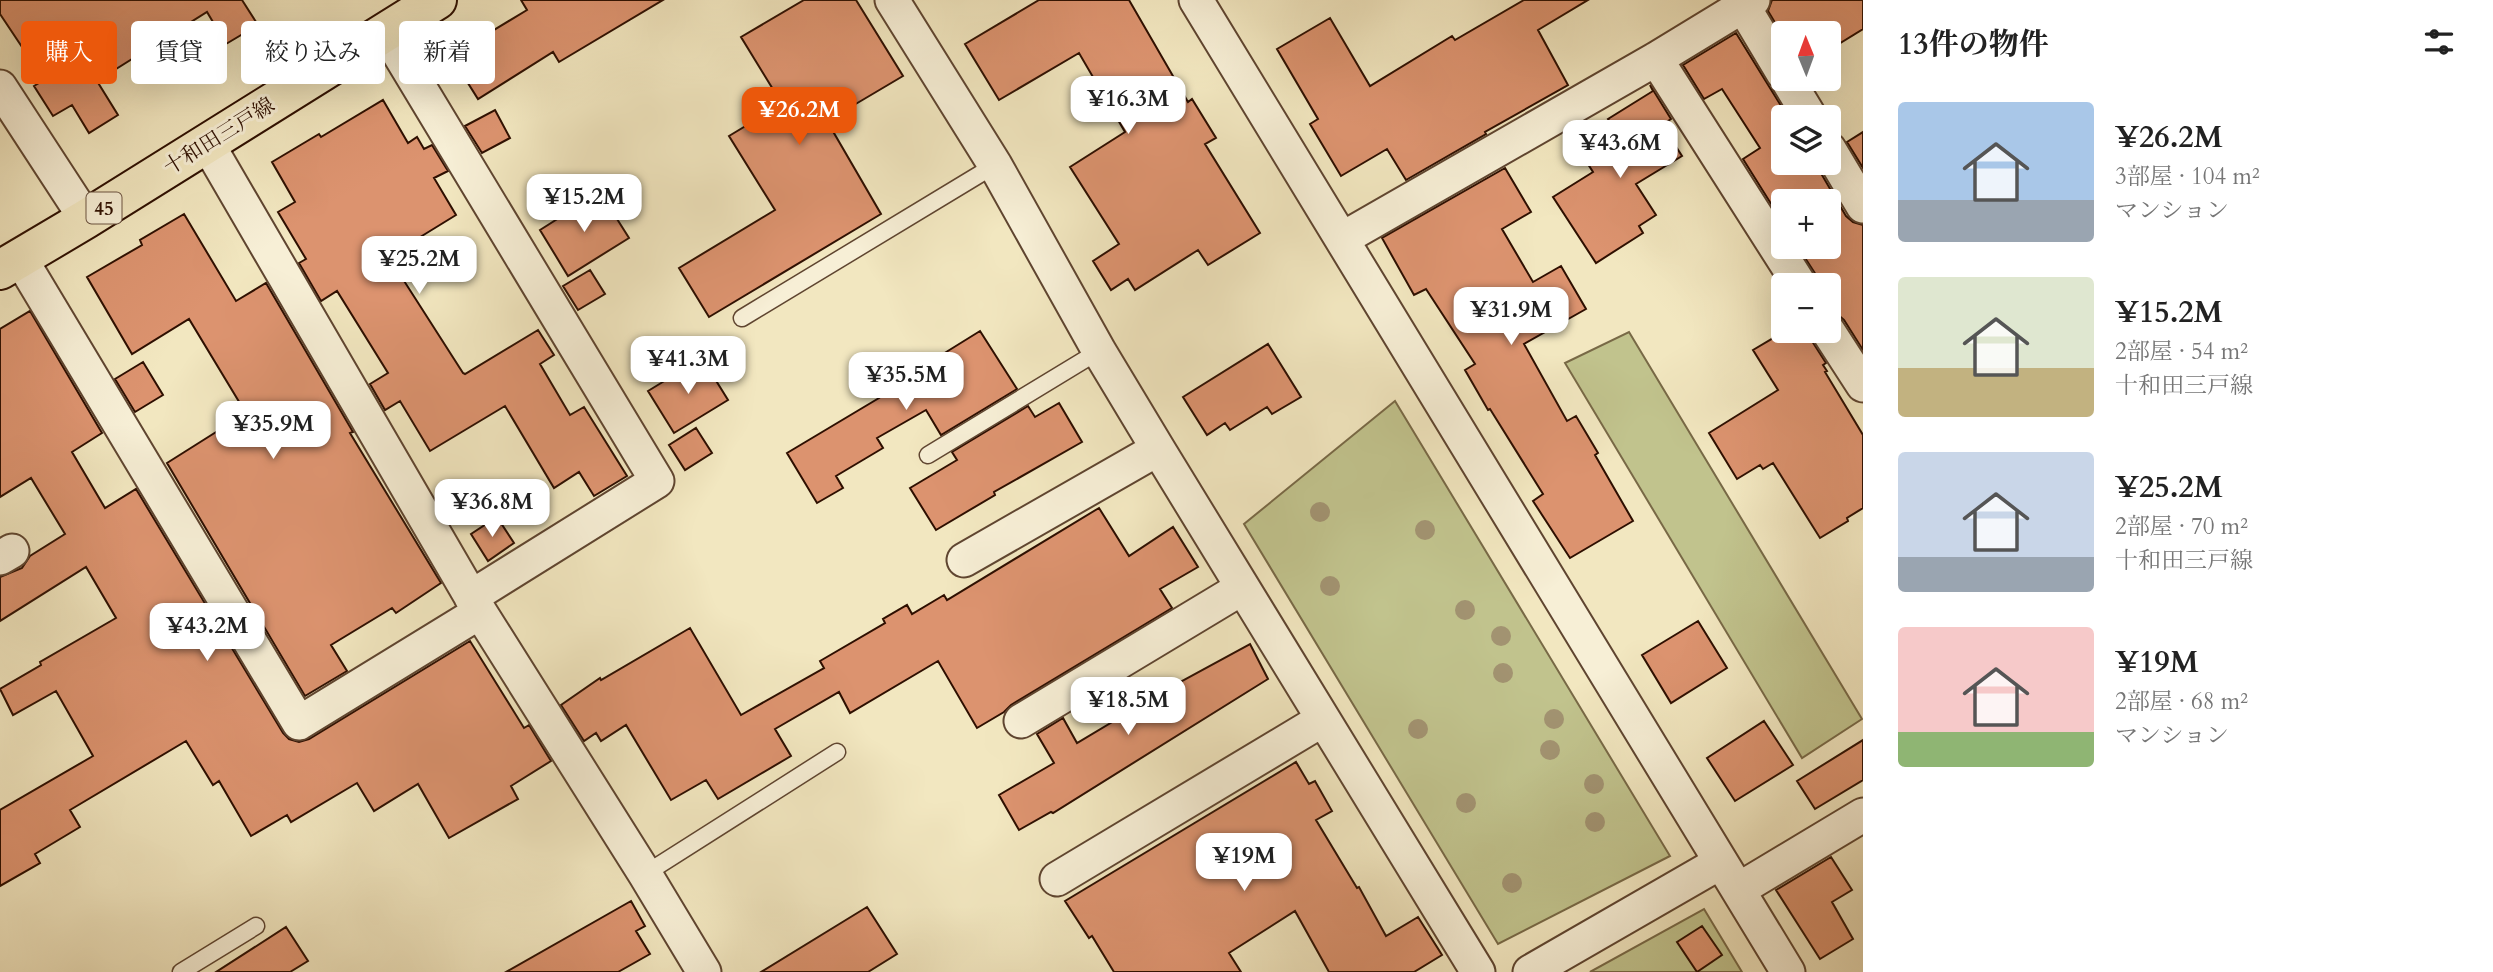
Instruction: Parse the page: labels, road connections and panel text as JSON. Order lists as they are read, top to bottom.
{
  "streets": {
    "main road": ["十和田三戸線", "45"]
  },
  "north": "top",
  "page": {
    "heading": "13件の物件",
    "map_buttons": ["+", "−"],
    "chip": [
      "購入",
      "賃貸",
      "絞り込み",
      "新着"
    ],
    "price": [
      "¥16.3M",
      "¥26.2M",
      "¥43.6M",
      "¥15.2M",
      "¥25.2M",
      "¥31.9M",
      "¥41.3M",
      "¥35.5M",
      "¥35.9M",
      "¥36.8M",
      "¥43.2M",
      "¥18.5M",
      "¥19M"
    ],
    "list": [
      {
        "name": "¥26.2M",
        "note": "3部屋 · 104 m² · マンション"
      },
      {
        "name": "¥15.2M",
        "note": "2部屋 · 54 m² · 十和田三戸線"
      },
      {
        "name": "¥25.2M",
        "note": "2部屋 · 70 m² · 十和田三戸線"
      },
      {
        "name": "¥19M",
        "note": "2部屋 · 68 m² · マンション"
      }
    ]
  }
}
